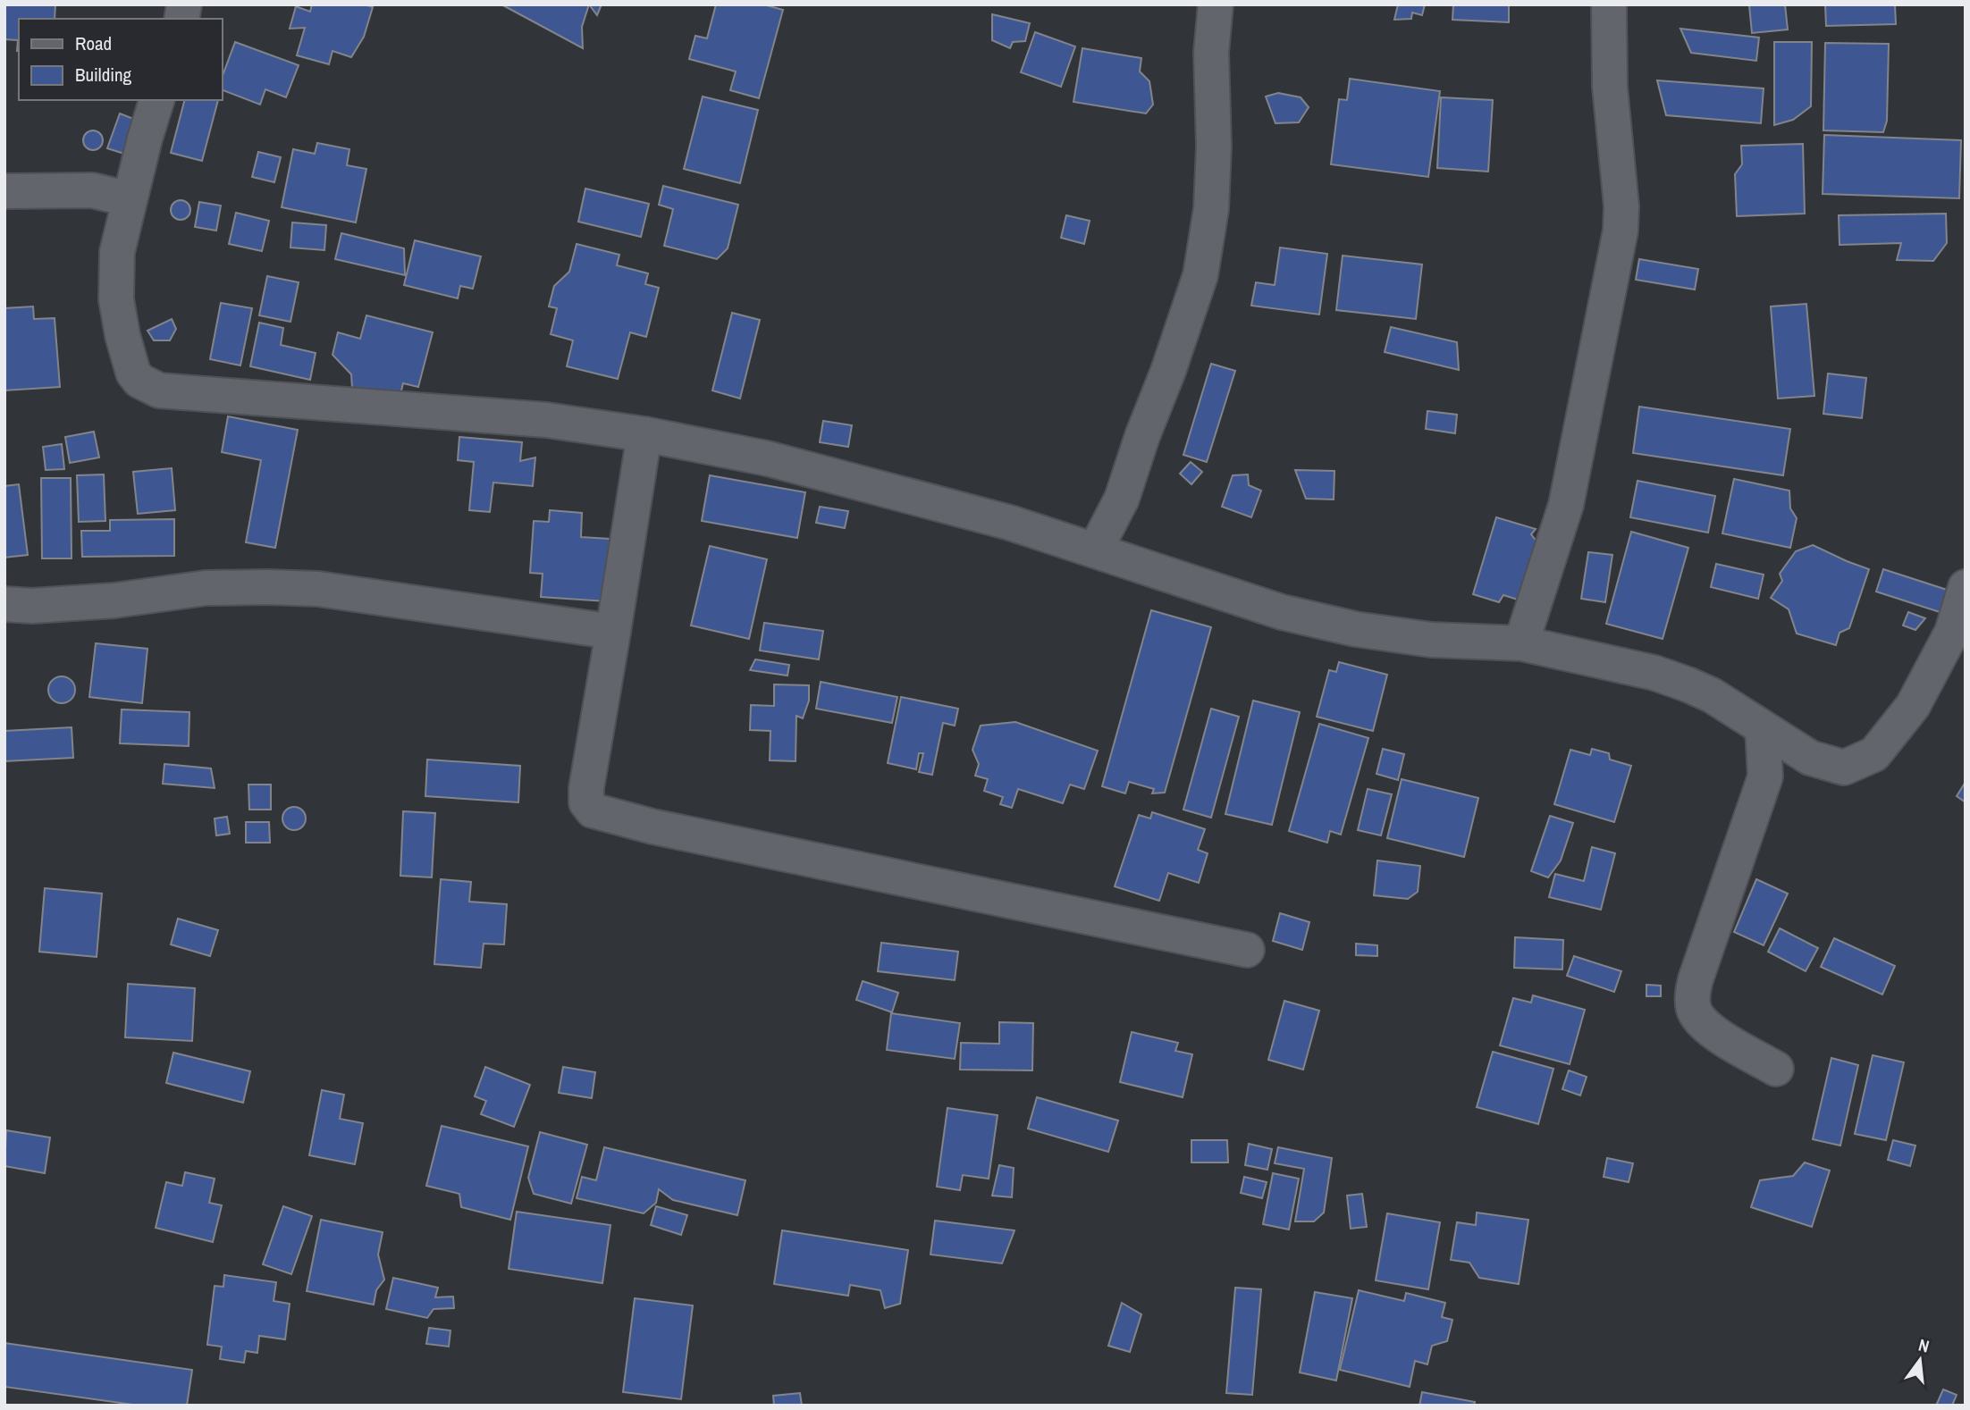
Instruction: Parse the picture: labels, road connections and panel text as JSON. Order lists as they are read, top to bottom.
{
  "legend": ["Road", "Building"],
  "north": "top"
}
